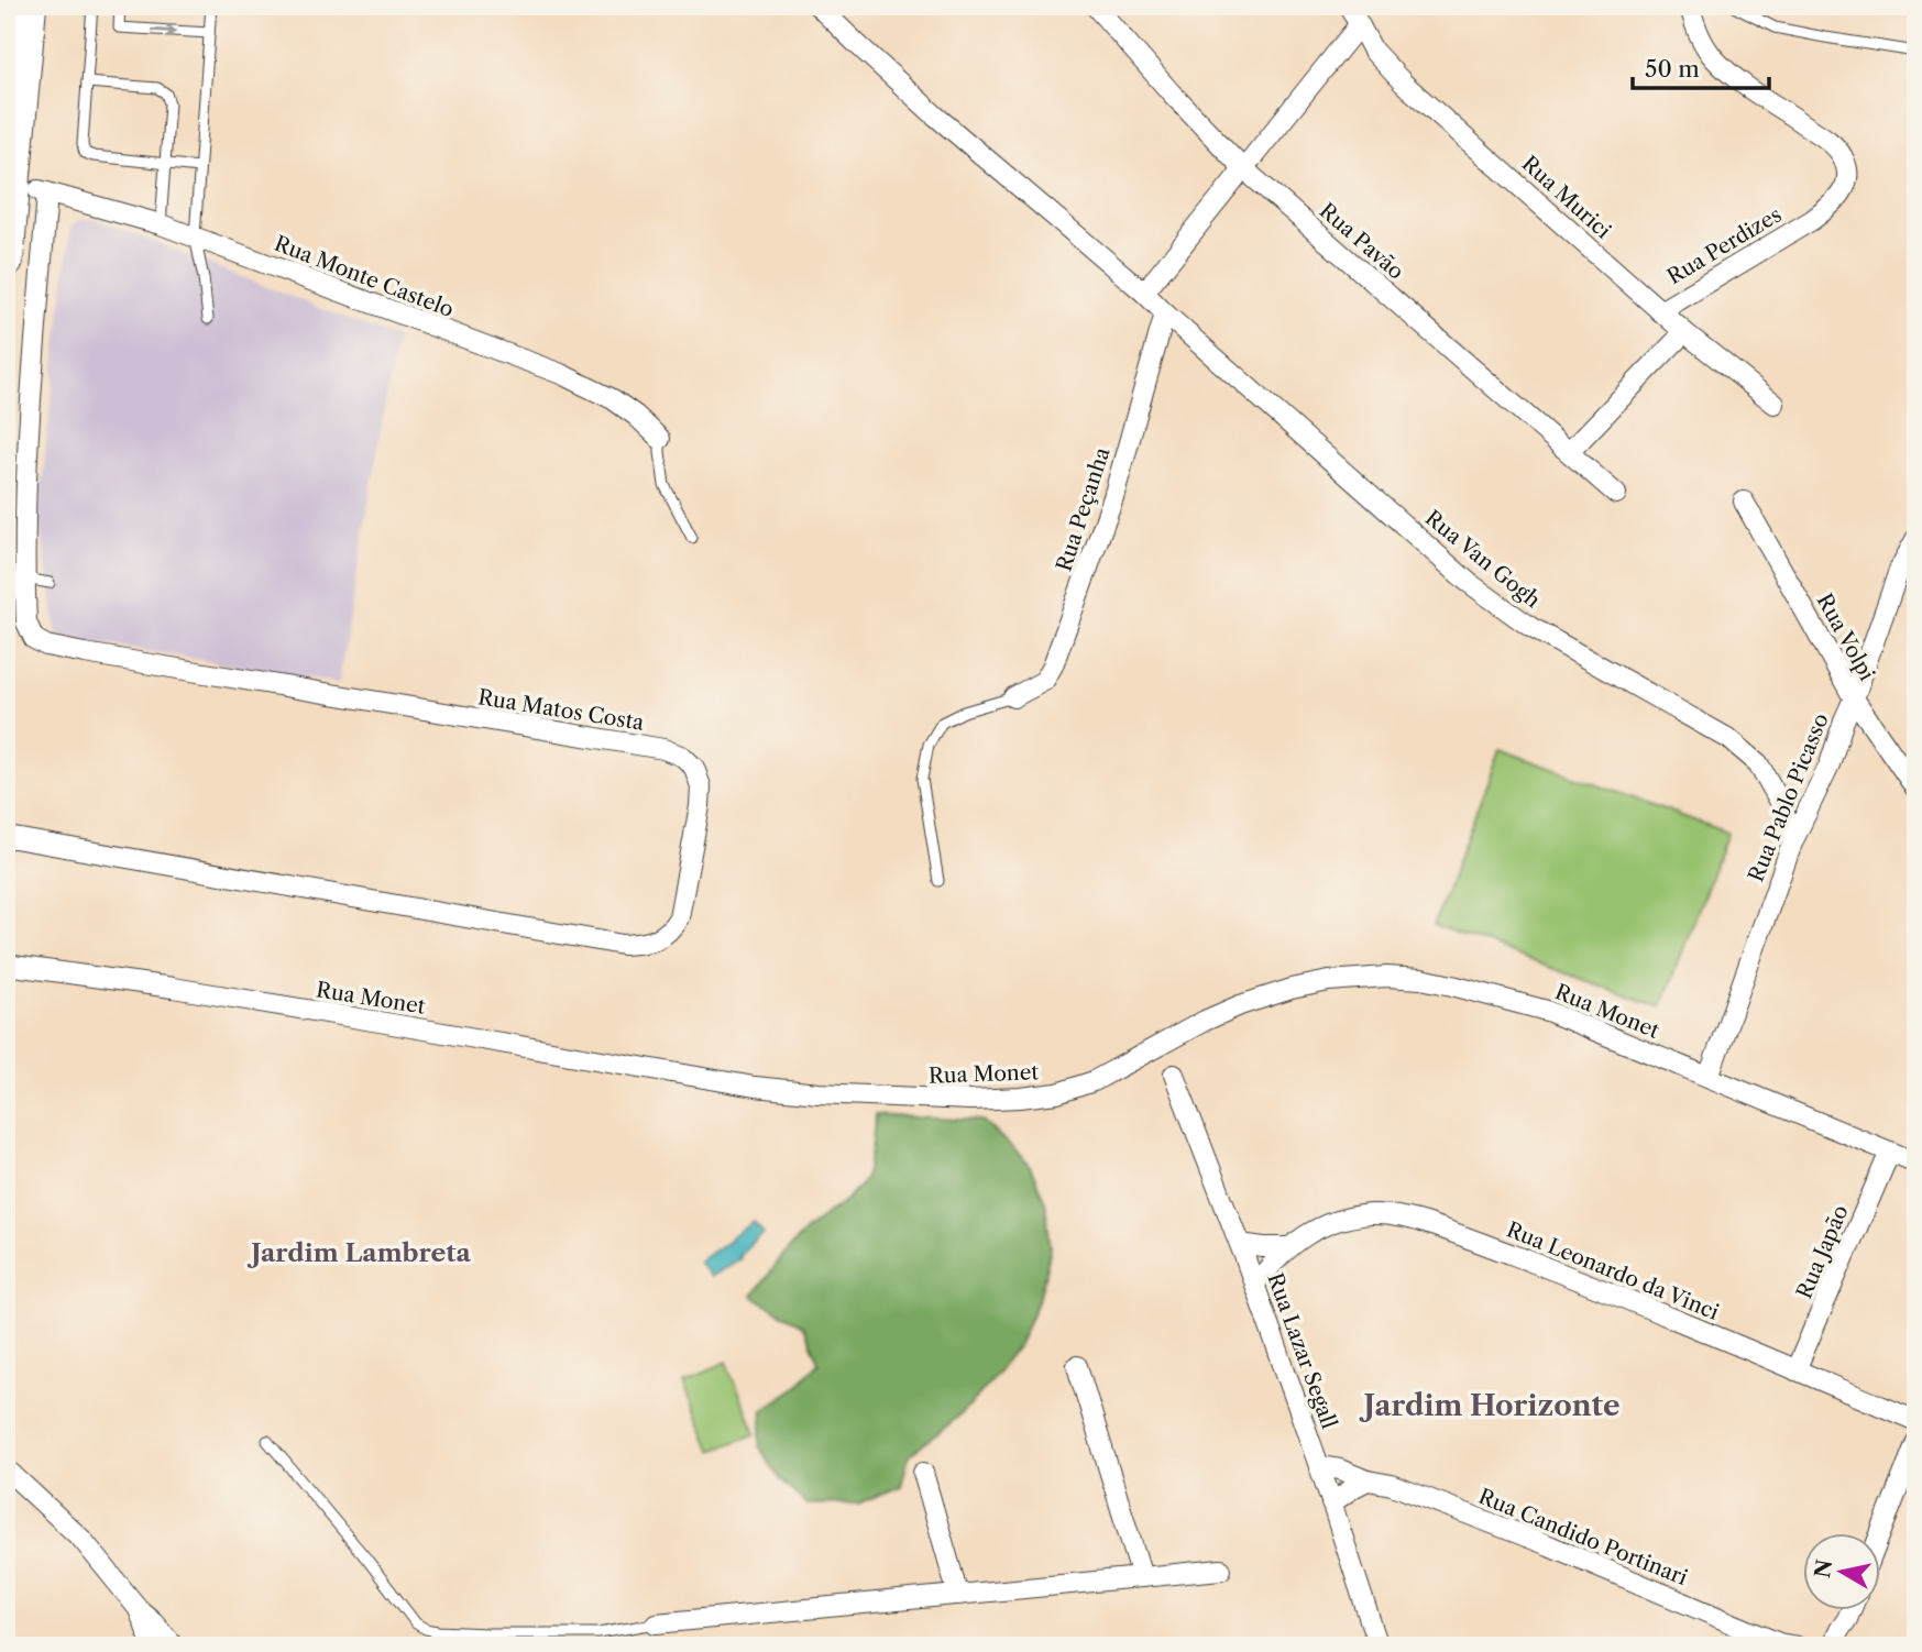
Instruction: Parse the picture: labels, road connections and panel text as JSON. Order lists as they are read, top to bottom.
{
  "streets": {
    "street": [
      "Rua Murici",
      "Rua Pavão",
      "Rua Perdizes",
      "Rua Monte Castelo",
      "Rua Peçanha",
      "Rua Van Gogh",
      "Rua Volpi",
      "Rua Matos Costa",
      "Rua Pablo Picasso",
      "Rua Monet",
      "Rua Japão",
      "Rua Leonardo da Vinci",
      "Rua Lazar Segall",
      "Rua Candido Portinari"
    ]
  },
  "crossings": [
    ["Rua Murici", "Rua Perdizes"],
    ["Rua Monte Castelo", "Rua Matos Costa"],
    ["Rua Peçanha", "Rua Van Gogh"],
    ["Rua Van Gogh", "Rua Pablo Picasso"],
    ["Rua Volpi", "Rua Pablo Picasso"],
    ["Rua Pablo Picasso", "Rua Monet"],
    ["Rua Monet", "Rua Japão"],
    ["Rua Japão", "Rua Leonardo da Vinci"],
    ["Rua Leonardo da Vinci", "Rua Lazar Segall"],
    ["Rua Lazar Segall", "Rua Candido Portinari"]
  ],
  "districts": ["Jardim Lambreta", "Jardim Horizonte"],
  "scale_bar": "50 m",
  "north": "left"
}
